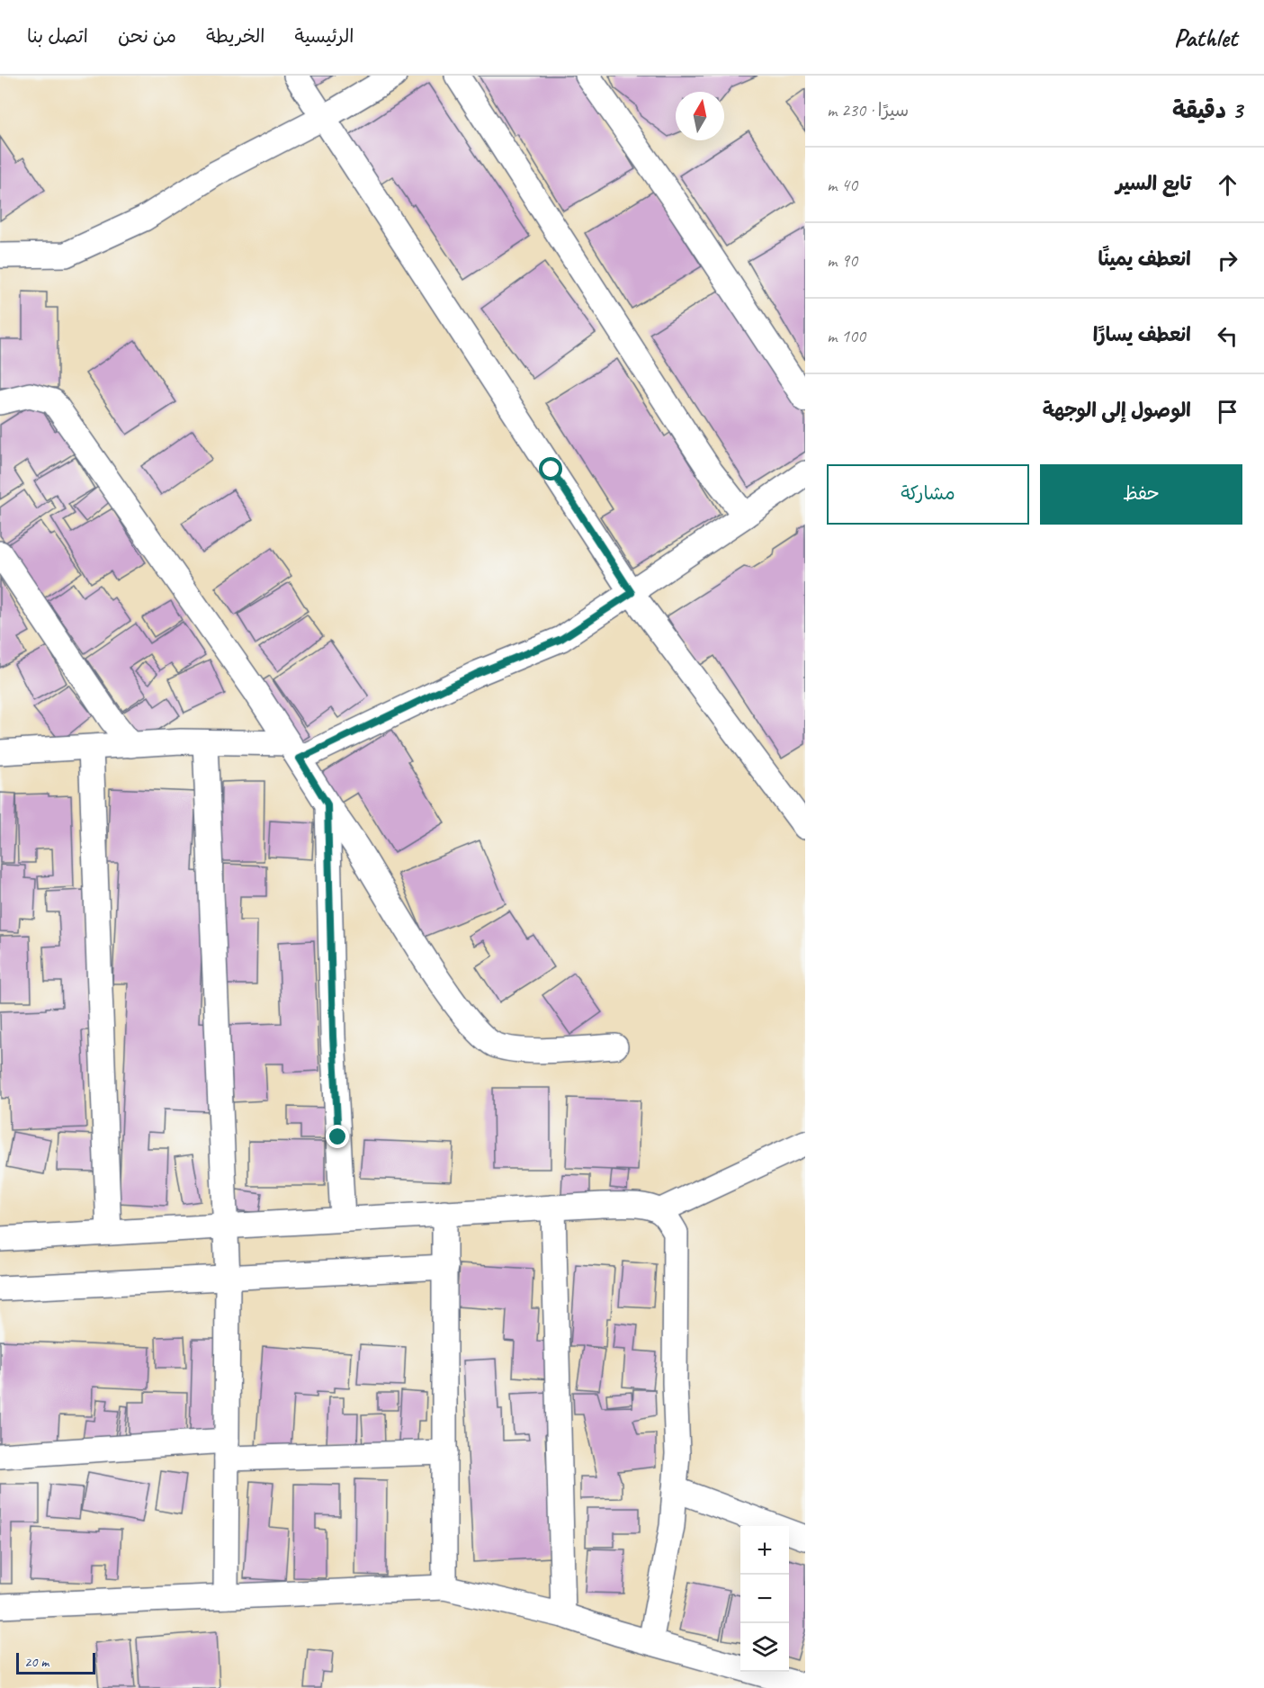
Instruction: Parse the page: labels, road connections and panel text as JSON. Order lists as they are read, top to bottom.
{
  "scale_bar": "20 m",
  "north": "top",
  "page": {
    "header": "Pathlet",
    "nav": [
      "الرئيسية",
      "الخريطة",
      "من نحن",
      "اتصل بنا"
    ],
    "heading": ["3 دقيقة", "سيرًا · 230 m"],
    "list": [
      ["تابع السير", "40 m"],
      ["انعطف يمينًا", "90 m"],
      ["انعطف يسارًا", "100 m"],
      "الوصول إلى الوجهة"
    ],
    "buttons": ["حفظ", "مشاركة"],
    "map_buttons": ["+", "−"],
    "scale": "20 m"
  }
}
